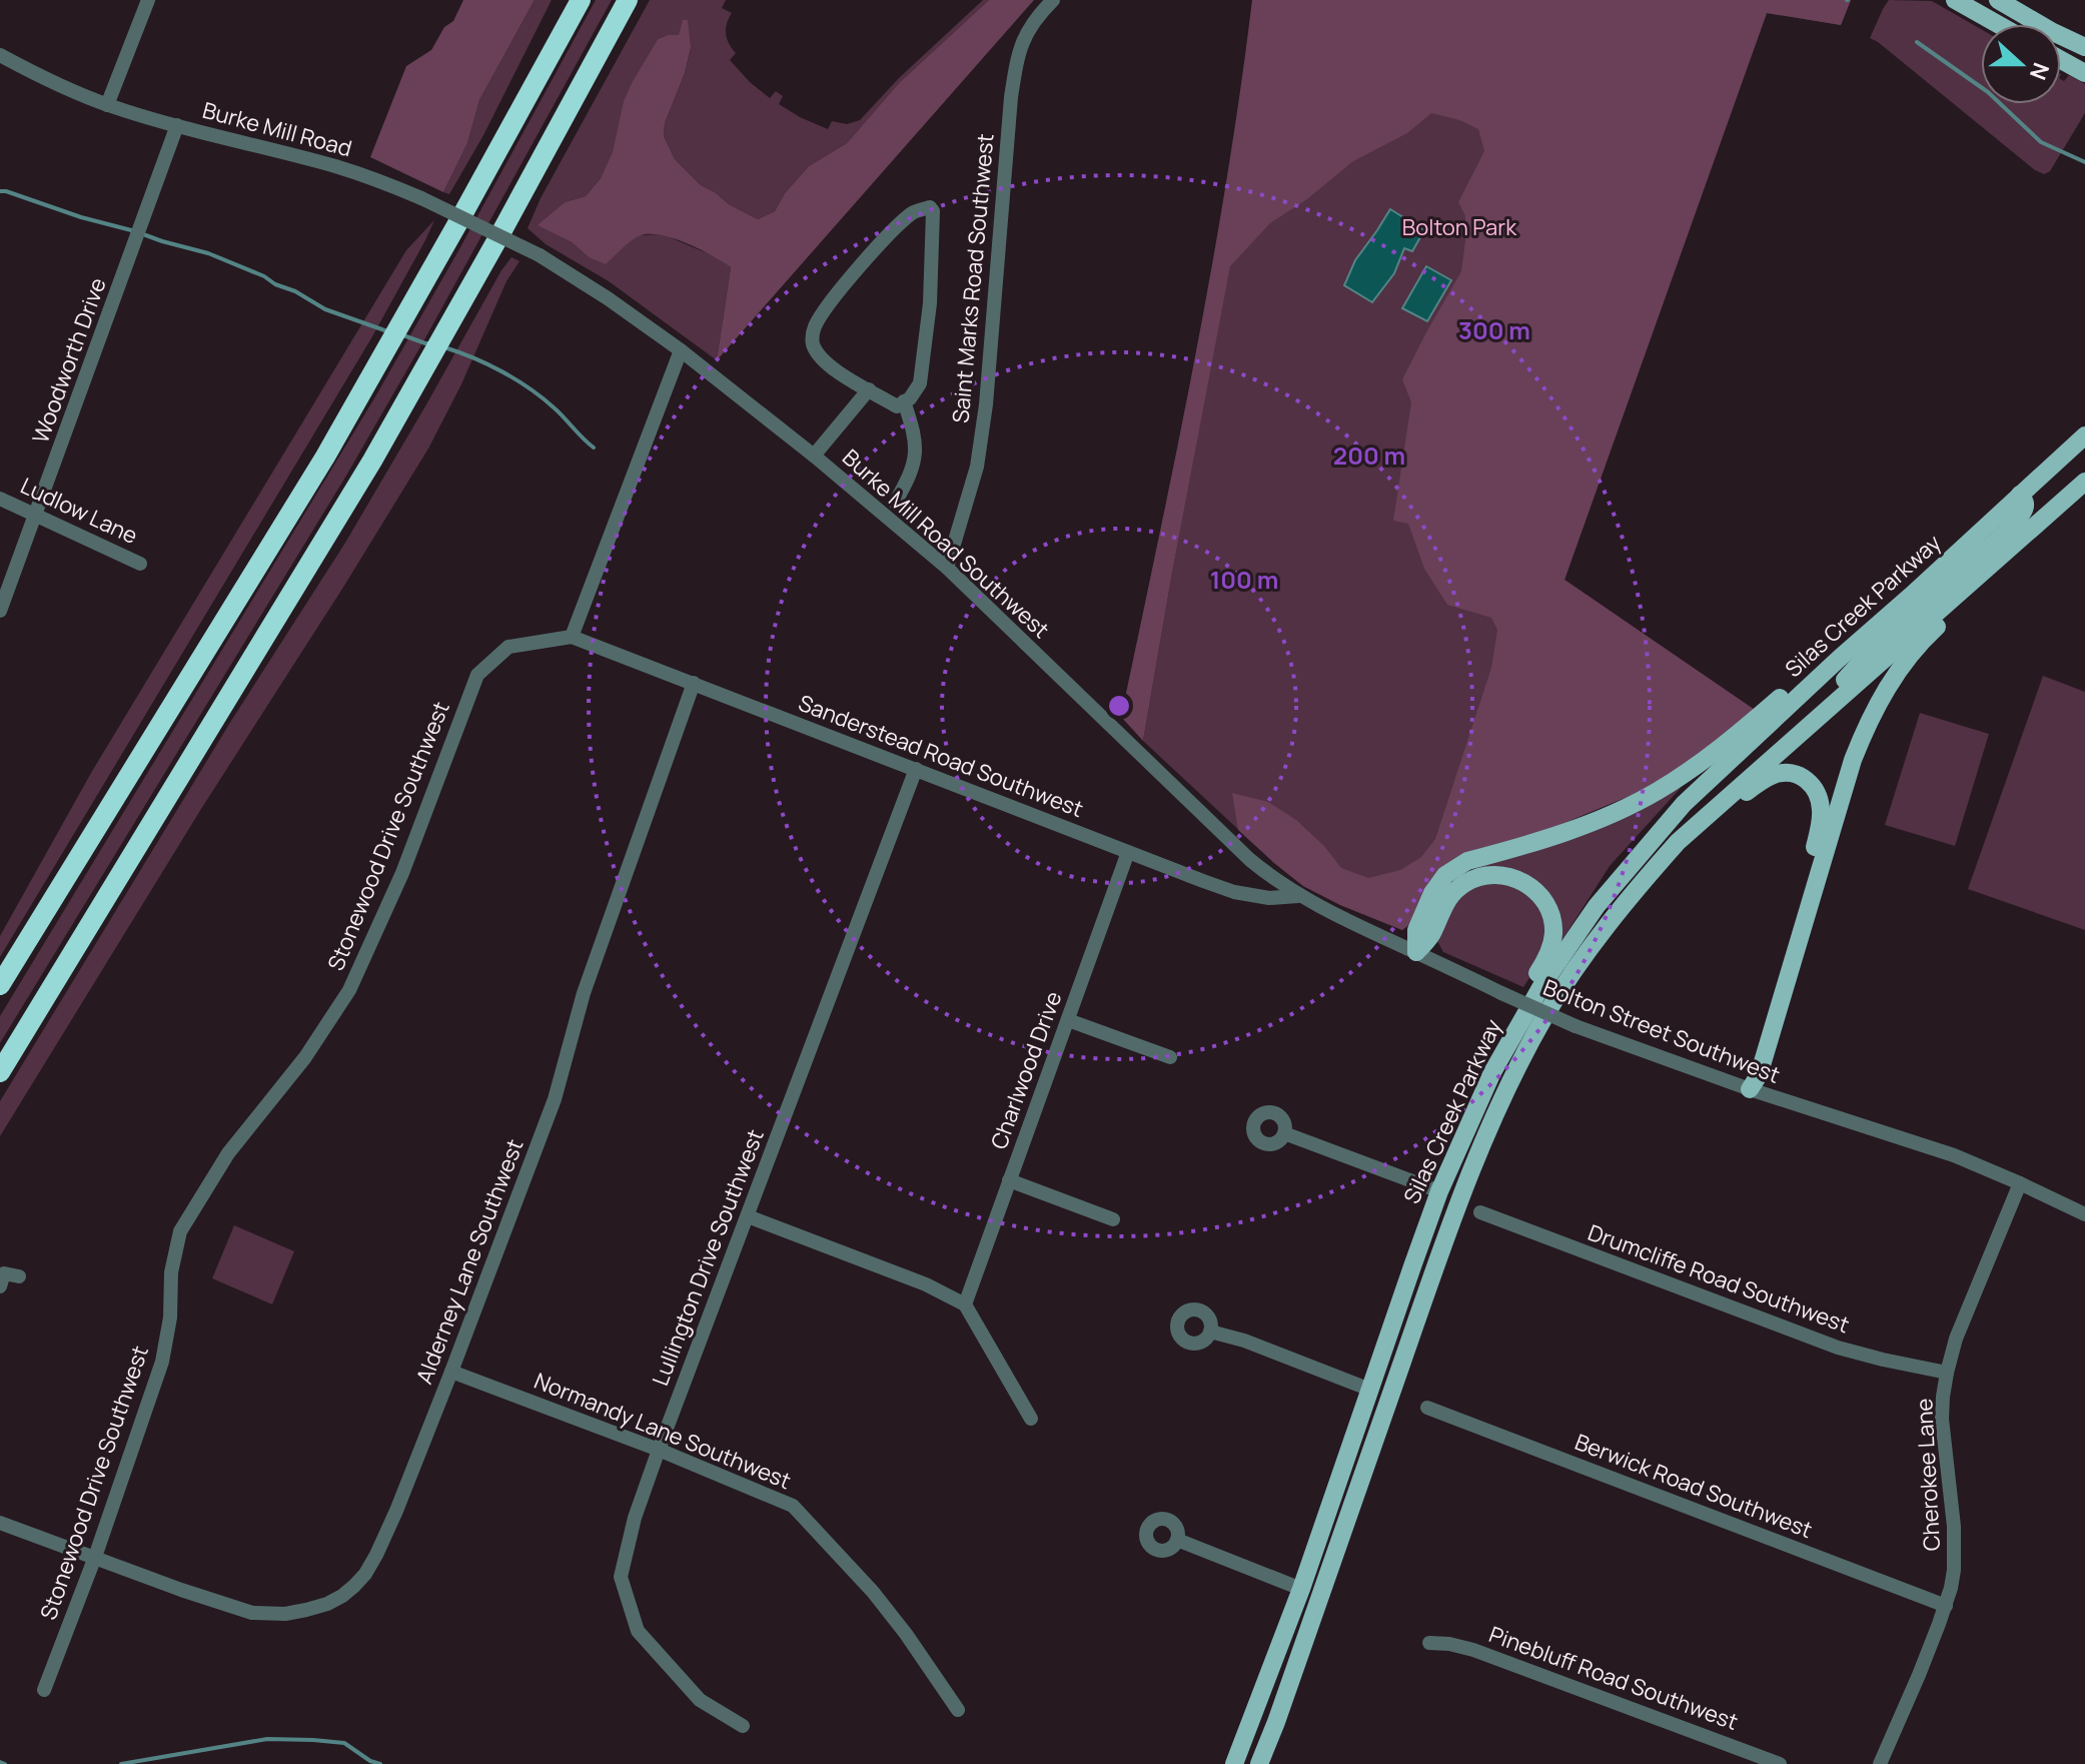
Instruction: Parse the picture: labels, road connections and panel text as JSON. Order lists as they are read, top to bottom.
{
  "streets": {
    "main road": ["Silas Creek Parkway"],
    "street": [
      "Burke Mill Road",
      "Saint Marks Road Southwest",
      "Woodworth Drive",
      "Ludlow Lane",
      "Burke Mill Road Southwest",
      "Sanderstead Road Southwest",
      "Stonewood Drive Southwest",
      "Bolton Street Southwest",
      "Charlwood Drive",
      "Lullington Drive Southwest",
      "Alderney Lane Southwest",
      "Drumcliffe Road Southwest",
      "Normandy Lane Southwest",
      "Cherokee Lane",
      "Berwick Road Southwest",
      "Pinebluff Road Southwest"
    ]
  },
  "crossings": [
    ["Burke Mill Road", "Woodworth Drive"],
    ["Burke Mill Road", "Burke Mill Road Southwest"],
    ["Saint Marks Road Southwest", "Burke Mill Road Southwest"],
    ["Woodworth Drive", "Ludlow Lane"],
    ["Burke Mill Road Southwest", "Sanderstead Road Southwest"],
    ["Burke Mill Road Southwest", "Bolton Street Southwest"],
    ["Sanderstead Road Southwest", "Stonewood Drive Southwest"],
    ["Sanderstead Road Southwest", "Bolton Street Southwest"],
    ["Sanderstead Road Southwest", "Charlwood Drive"],
    ["Sanderstead Road Southwest", "Lullington Drive Southwest"],
    ["Sanderstead Road Southwest", "Alderney Lane Southwest"],
    ["Stonewood Drive Southwest", "Alderney Lane Southwest"],
    ["Bolton Street Southwest", "Cherokee Lane"],
    ["Lullington Drive Southwest", "Normandy Lane Southwest"],
    ["Alderney Lane Southwest", "Normandy Lane Southwest"],
    ["Drumcliffe Road Southwest", "Cherokee Lane"],
    ["Cherokee Lane", "Berwick Road Southwest"]
  ],
  "parks": ["Bolton Park"],
  "north": "right",
  "rings": ["300 m", "200 m", "100 m"]
}
